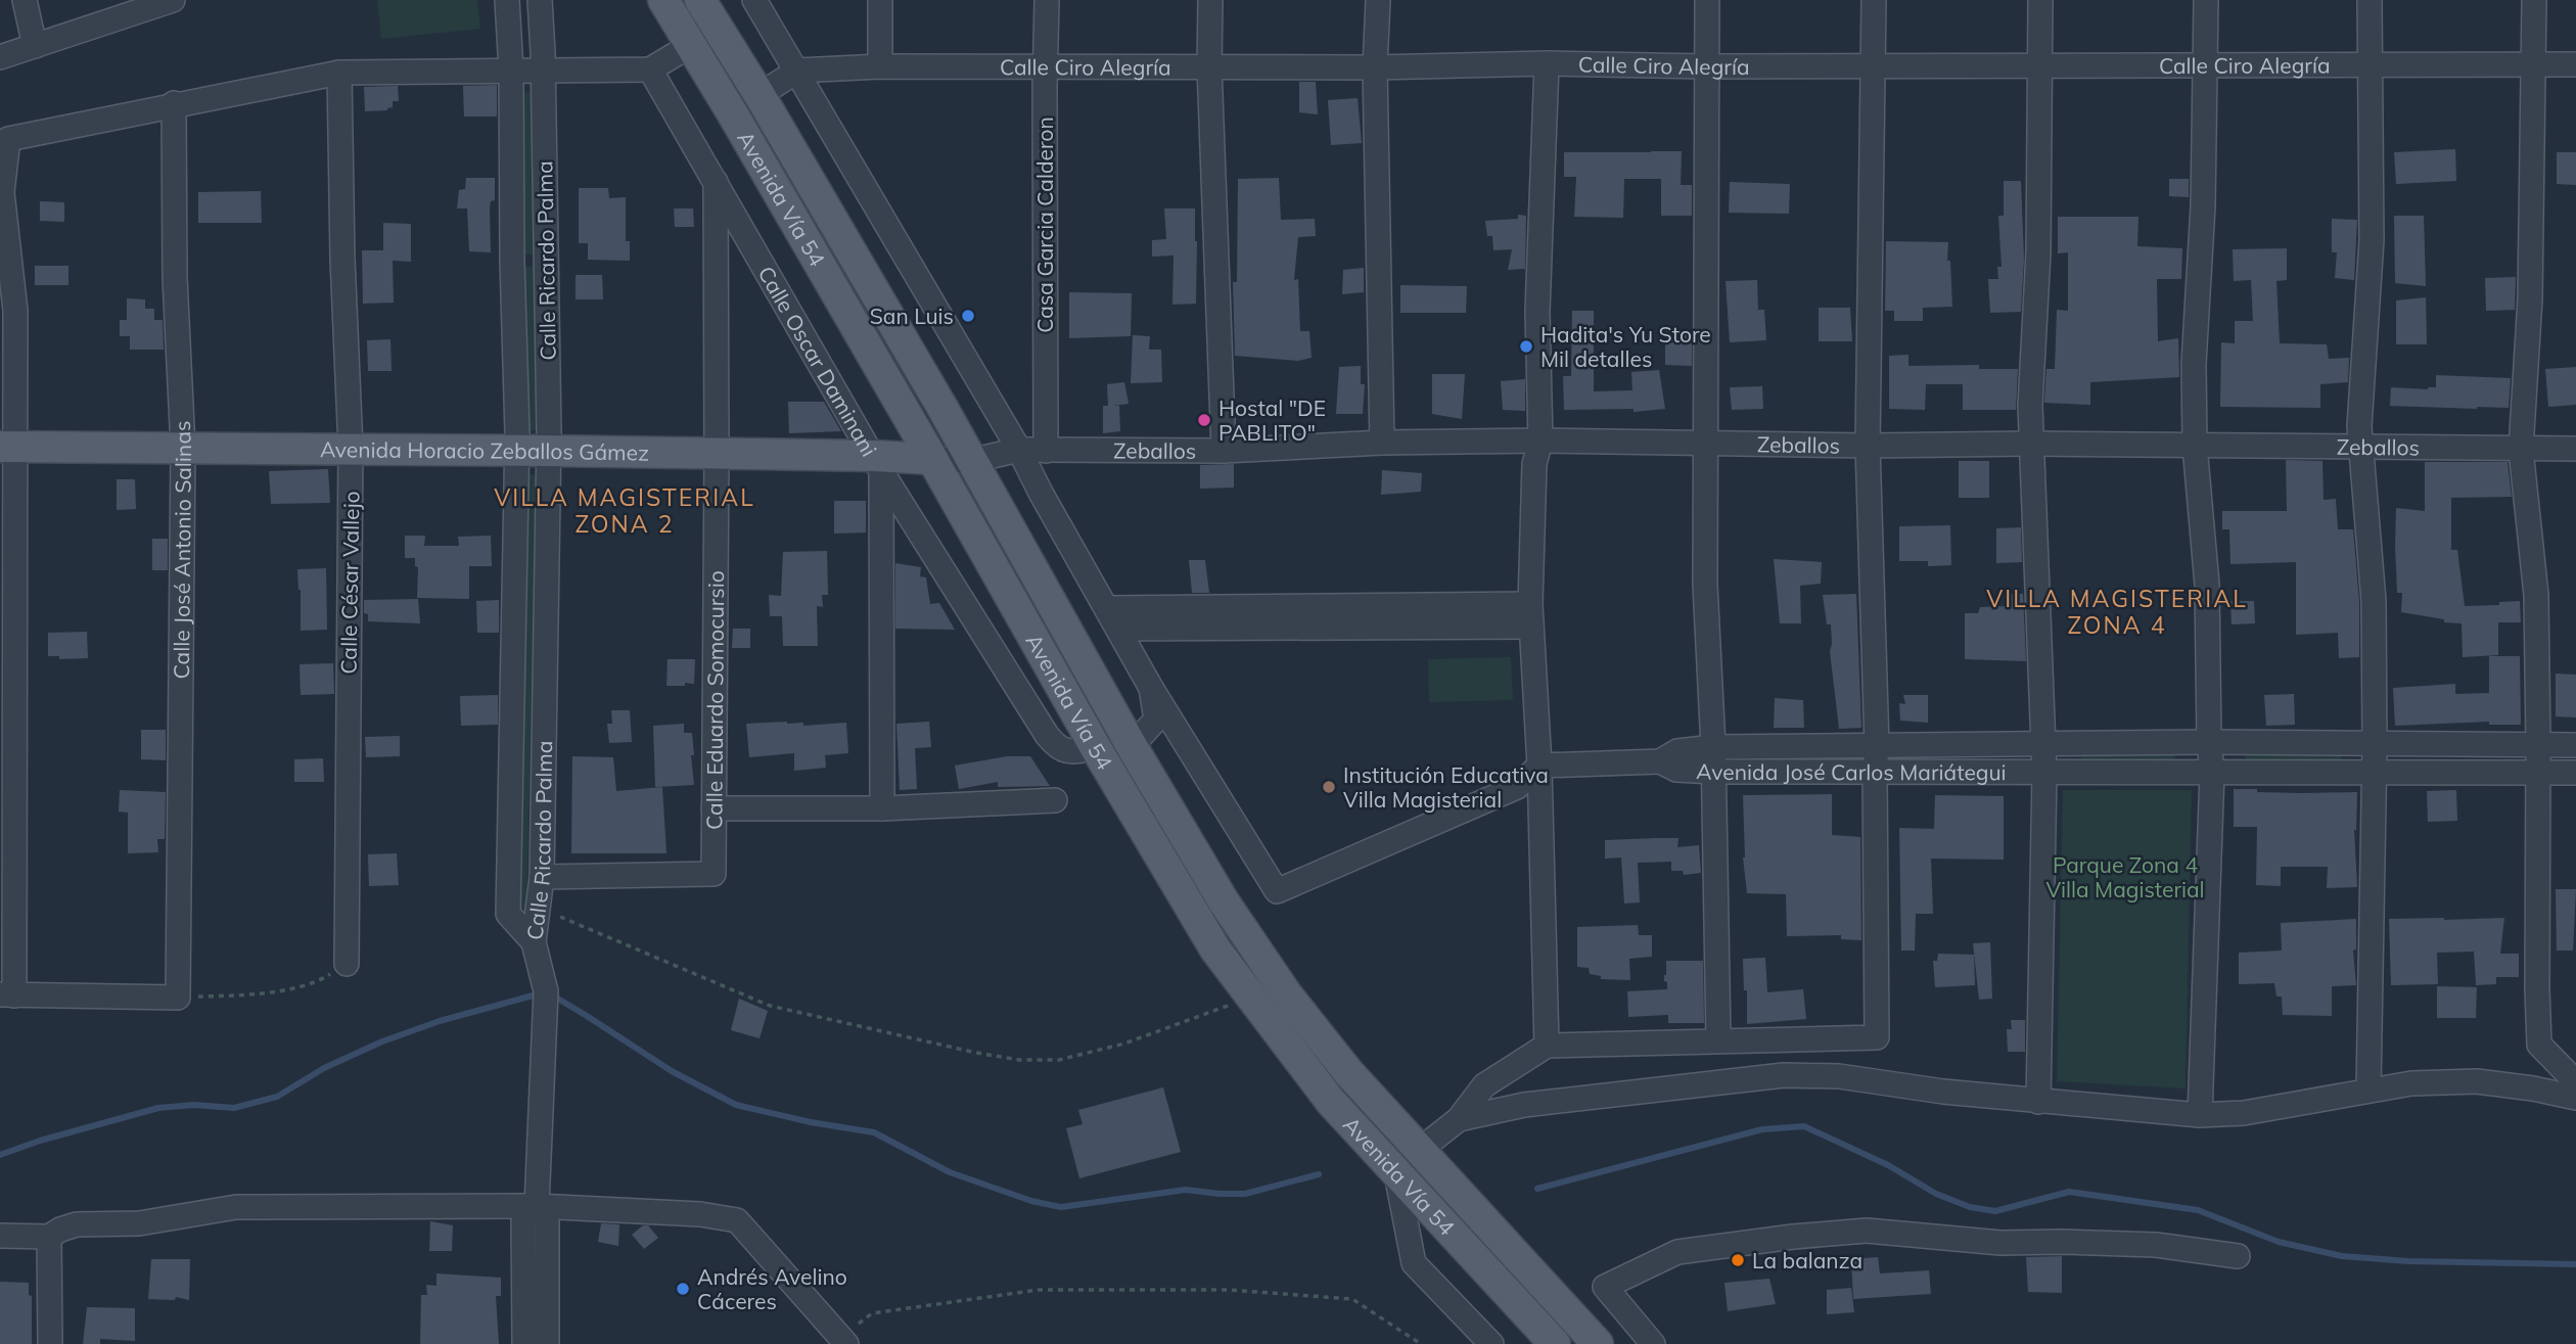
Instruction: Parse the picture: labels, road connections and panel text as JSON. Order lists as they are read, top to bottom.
{
  "streets": {
    "main road": ["Avenida Vía 54", "Avenida Horacio Zeballos Gámez"],
    "street": [
      "Calle Ciro Alegría",
      "Casa Garcia Calderon",
      "Calle Ricardo Palma",
      "Calle Oscar Daminani",
      "Zeballos",
      "Calle José Antonio Salinas",
      "Calle César Vallejo",
      "Calle Eduardo Somocursio",
      "Avenida José Carlos Mariátegui"
    ]
  },
  "crossings": [
    ["Calle Ciro Alegría", "Avenida Vía 54"],
    ["Calle Ciro Alegría", "Casa Garcia Calderon"],
    ["Avenida Vía 54", "Zeballos"],
    ["Avenida Vía 54", "Avenida Horacio Zeballos Gámez"],
    ["Casa Garcia Calderon", "Zeballos"],
    ["Calle Ricardo Palma", "Avenida Horacio Zeballos Gámez"],
    ["Calle Ricardo Palma", "Calle Eduardo Somocursio"],
    ["Calle Oscar Daminani", "Avenida Horacio Zeballos Gámez"],
    ["Calle Oscar Daminani", "Calle Eduardo Somocursio"],
    ["Zeballos", "Avenida Horacio Zeballos Gámez"],
    ["Avenida Horacio Zeballos Gámez", "Calle José Antonio Salinas"],
    ["Avenida Horacio Zeballos Gámez", "Calle César Vallejo"],
    ["Avenida Horacio Zeballos Gámez", "Calle Eduardo Somocursio"]
  ],
  "districts": ["VILLA MAGISTERIAL ZONA 2", "VILLA MAGISTERIAL ZONA 4"],
  "parks": ["Parque Zona 4 Villa Magisterial"],
  "places": [
    "San Luis",
    "Hadita's Yu Store Mil detalles",
    "Hostal \"DE PABLITO\"",
    "Institución Educativa Villa Magisterial",
    "La balanza",
    "Andrés Avelino Cáceres"
  ]
}
